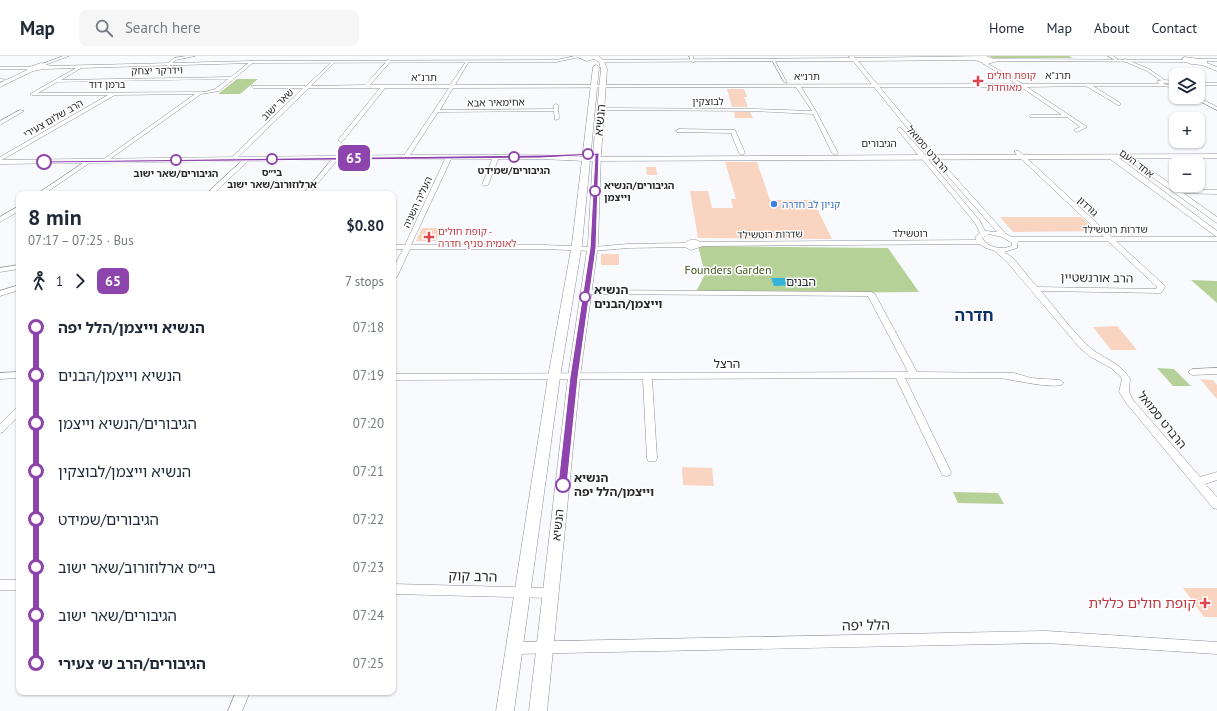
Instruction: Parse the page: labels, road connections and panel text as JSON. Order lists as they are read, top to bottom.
{
  "streets": {
    "main road": ["הנשיא"],
    "street": [
      "וידרקר יצחק",
      "תרנ\"א",
      "תרנ״א",
      "ברמן דוד",
      "לבוצקין",
      "אחימאיר אבא",
      "שאר ישוב",
      "הרב שלום צעירי",
      "הגיבורים",
      "הרברט סמואל",
      "אחד העם",
      "העליה השניה",
      "גורדון",
      "שדרות רוטשילד",
      "רוטשילד",
      "הרב אורנשטיין",
      "הבנים",
      "הרצל",
      "הרב קוק",
      "הלל יפה"
    ]
  },
  "crossings": [
    ["וידרקר יצחק", "ברמן דוד"],
    ["תרנ\"א", "תרנ״א"],
    ["תרנ\"א", "שאר ישוב"],
    ["תרנ\"א", "הנשיא"],
    ["תרנ״א", "הנשיא"],
    ["תרנ״א", "הרברט סמואל"],
    ["ברמן דוד", "הרב שלום צעירי"],
    ["לבוצקין", "הנשיא"],
    ["שאר ישוב", "הגיבורים"],
    ["הרב שלום צעירי", "הגיבורים"],
    ["הנשיא", "הגיבורים"],
    ["הנשיא", "שדרות רוטשילד"],
    ["הנשיא", "הבנים"],
    ["הנשיא", "הרצל"],
    ["הנשיא", "הרב קוק"],
    ["הנשיא", "הלל יפה"],
    ["הגיבורים", "הרברט סמואל"],
    ["הגיבורים", "אחד העם"],
    ["הגיבורים", "העליה השניה"],
    ["הגיבורים", "גורדון"],
    ["הרברט סמואל", "רוטשילד"],
    ["הרברט סמואל", "הרב אורנשטיין"],
    ["גורדון", "שדרות רוטשילד"],
    ["גורדון", "הרב אורנשטיין"],
    ["שדרות רוטשילד", "רוטשילד"],
    ["הבנים", "הרצל"]
  ],
  "districts": ["חדרה"],
  "parks": ["Founders Garden"],
  "places": {
    "health": ["קופת חולים מאוחדת", "קופת חולים - לאומית סניף חדרה", "קופת חולים כללית"],
    "other": [
      "הגיבורים/שמידט",
      "בי״ס ארלוזורוב/שאר ישוב",
      "הגיבורים/שאר ישוב",
      "הגיבורים/הנשיא וייצמן",
      "קניון לב חדרה",
      "הנשיא וייצמן/הבנים",
      "הנשיא וייצמן/הלל יפה"
    ]
  },
  "lines": ["bus line 65"],
  "page": {
    "header": "Map",
    "search": "Search here",
    "nav": [
      "Home",
      "Map",
      "About",
      "Contact"
    ],
    "on_map": "65",
    "map_buttons": ["+", "−"],
    "heading": ["8 min", "07:17 – 07:25 · Bus", "$0.80"],
    "legs": ["1", "65", "7 stops"],
    "list": [
      {
        "name": "הנשיא וייצמן/הלל יפה",
        "value": "07:18"
      },
      {
        "name": "הנשיא וייצמן/הבנים",
        "value": "07:19"
      },
      {
        "name": "הגיבורים/הנשיא וייצמן",
        "value": "07:20"
      },
      {
        "name": "הנשיא וייצמן/לבוצקין",
        "value": "07:21"
      },
      {
        "name": "הגיבורים/שמידט",
        "value": "07:22"
      },
      {
        "name": "בי״ס ארלוזורוב/שאר ישוב",
        "value": "07:23"
      },
      {
        "name": "הגיבורים/שאר ישוב",
        "value": "07:24"
      },
      {
        "name": "הגיבורים/הרב ש׳ צעירי",
        "value": "07:25"
      }
    ]
  }
}
